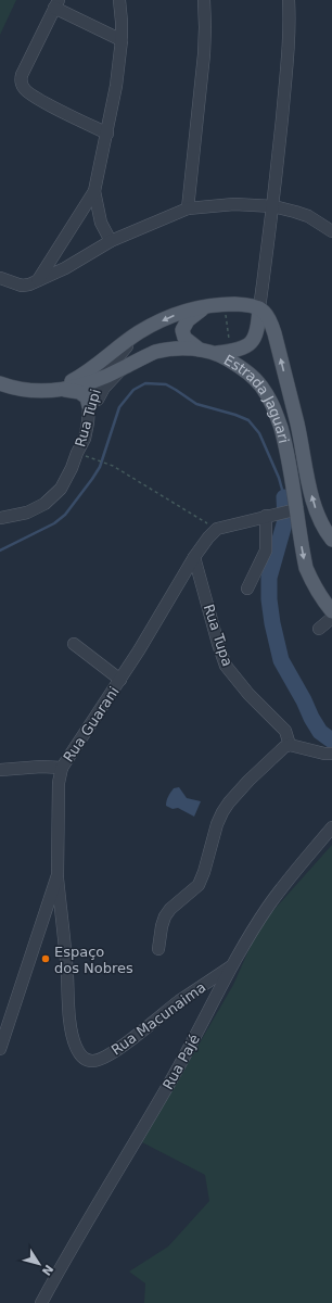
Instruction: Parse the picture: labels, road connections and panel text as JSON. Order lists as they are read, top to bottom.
{
  "streets": {
    "main road": ["Estrada Jaguari"],
    "street": [
      "Rua Tupi",
      "Rua Tupa",
      "Rua Guarani",
      "Rua Macunaima",
      "Rua Pajé"
    ]
  },
  "crossings": [
    ["Estrada Jaguari", "Rua Tupi"],
    ["Rua Tupa", "Rua Guarani"],
    ["Rua Guarani", "Rua Macunaima"],
    ["Rua Macunaima", "Rua Pajé"]
  ],
  "places": ["Espaço dos Nobres"],
  "north": "bottom right"
}
